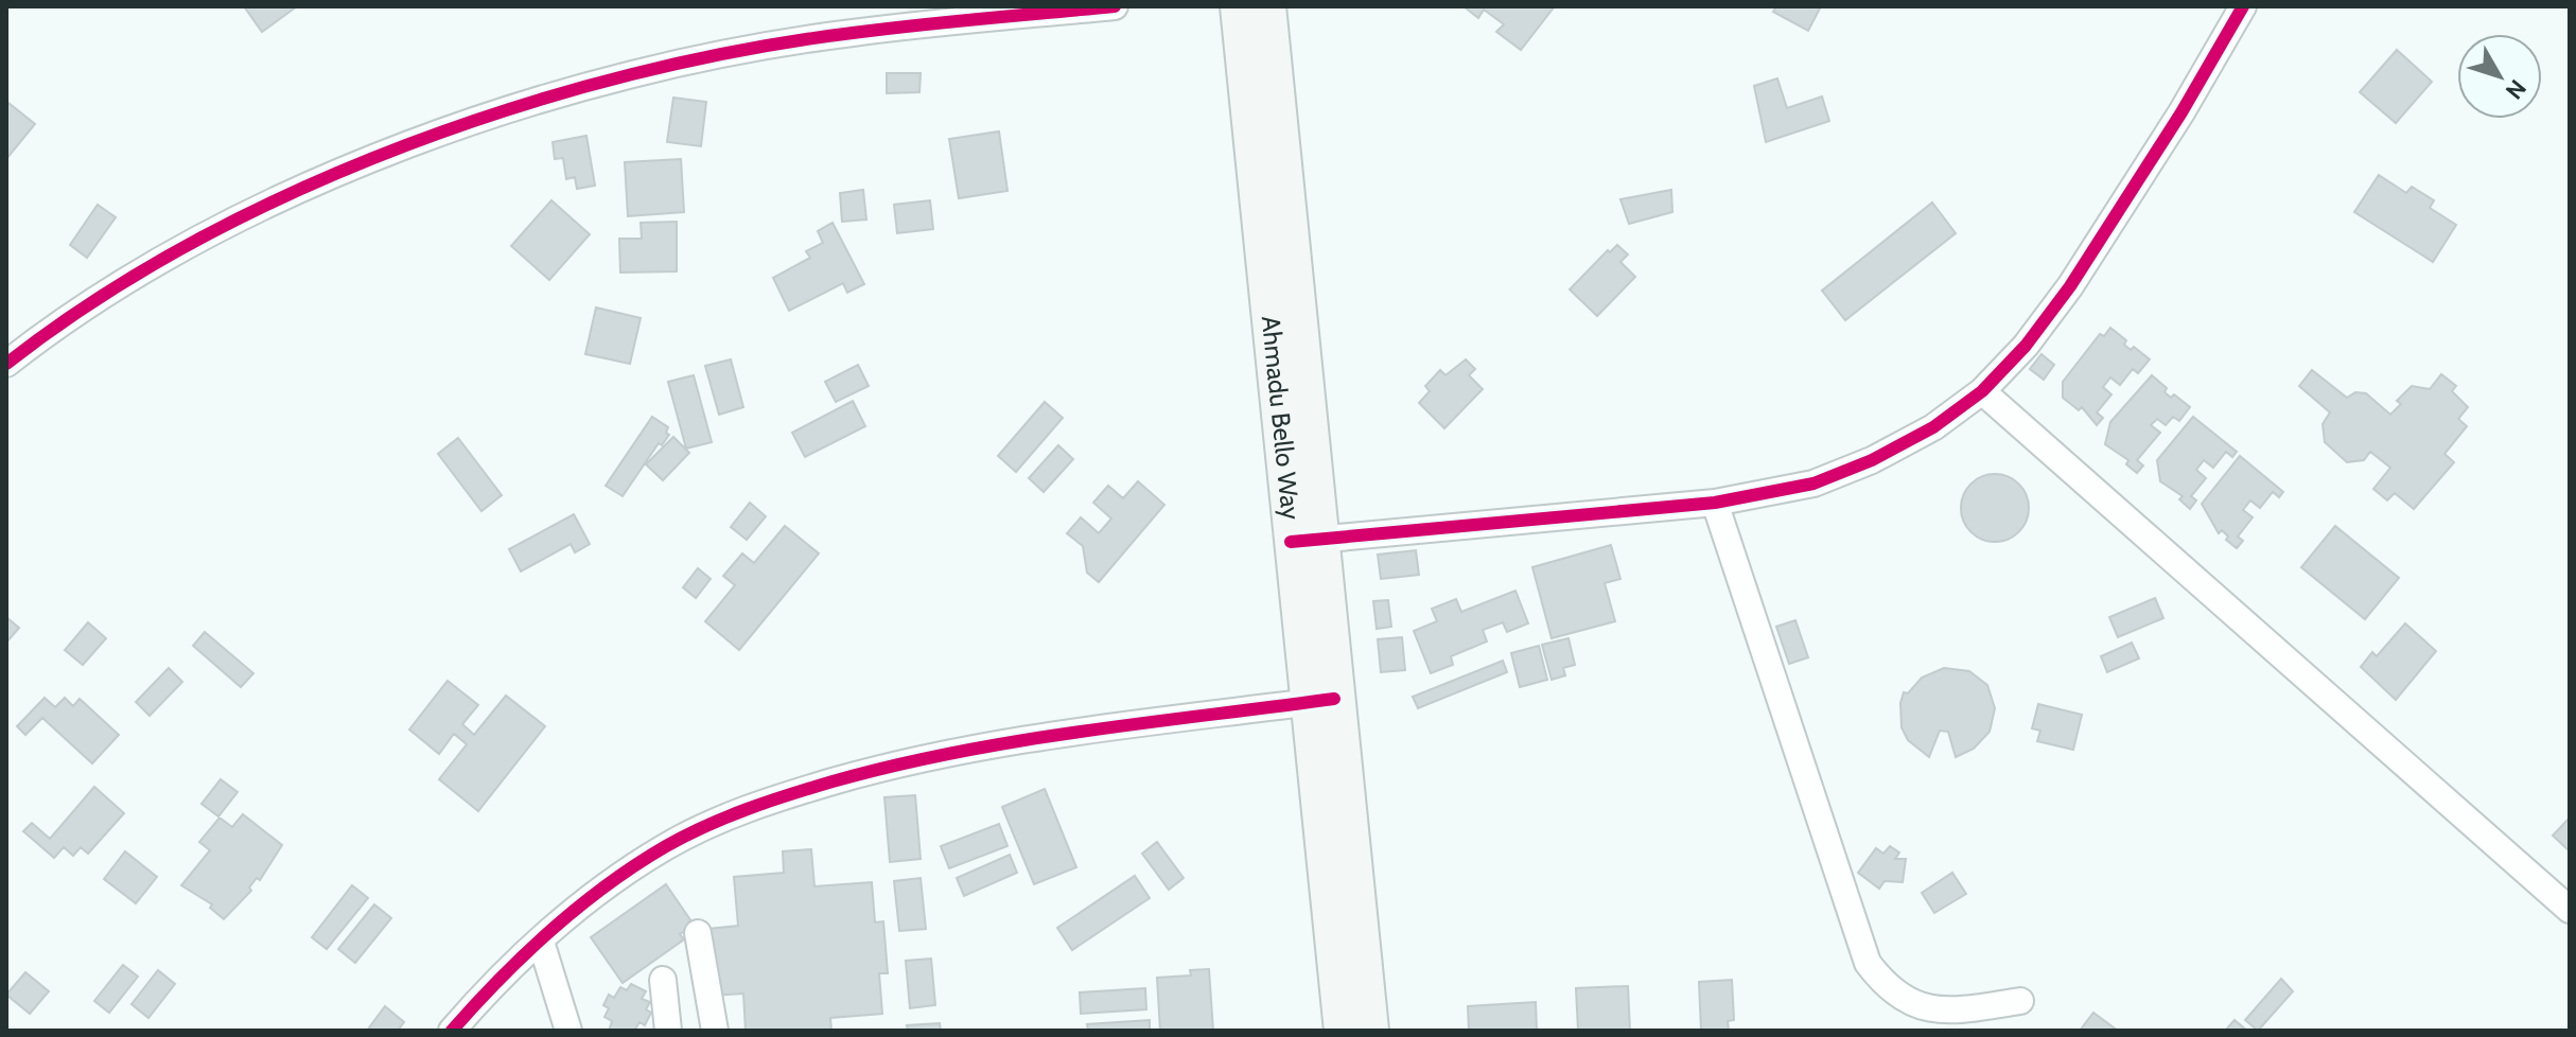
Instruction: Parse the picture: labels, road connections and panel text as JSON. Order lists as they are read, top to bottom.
{
  "streets": {
    "main road": ["Ahmadu Bello Way"]
  },
  "north": "bottom right"
}
